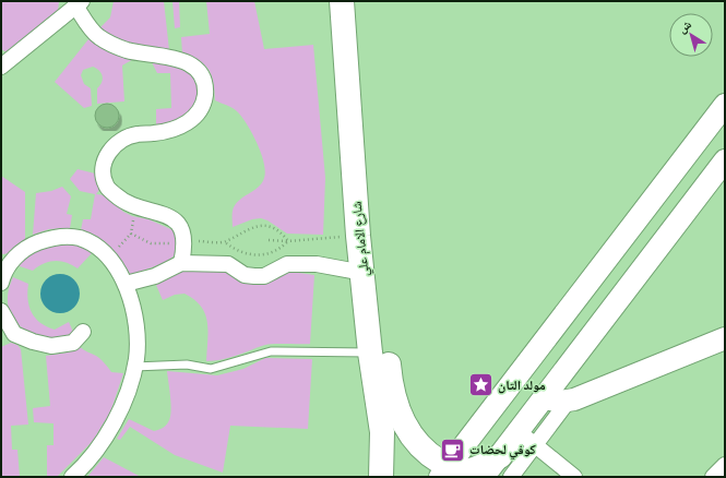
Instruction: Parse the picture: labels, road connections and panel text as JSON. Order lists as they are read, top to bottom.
{
  "streets": {
    "main road": ["شارع الامام علي"]
  },
  "places": {
    "place": ["مولد التان"],
    "cafe": ["كوفي لحضات"]
  },
  "north": "top left"
}
